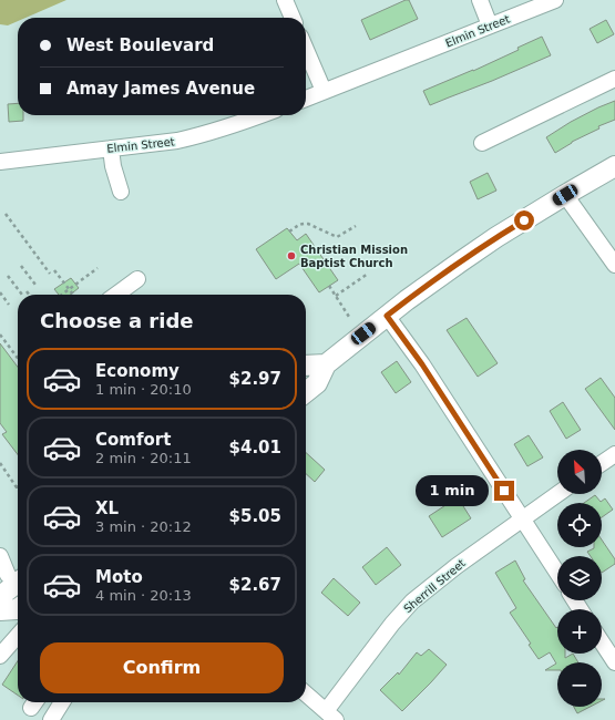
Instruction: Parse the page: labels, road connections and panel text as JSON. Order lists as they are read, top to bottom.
{
  "streets": {
    "street": ["Elmin Street", "Sherrill Street"]
  },
  "places": ["Christian Mission Baptist Church"],
  "north": "top left",
  "page": {
    "banner": ["West Boulevard", "Amay James Avenue"],
    "heading": "Choose a ride",
    "list": [
      {
        "name": "Economy",
        "note": "1 min · 20:10",
        "value": "$2.97"
      },
      {
        "name": "Comfort",
        "note": "2 min · 20:11",
        "value": "$4.01"
      },
      {
        "name": "XL",
        "note": "3 min · 20:12",
        "value": "$5.05"
      },
      {
        "name": "Moto",
        "note": "4 min · 20:13",
        "value": "$2.67"
      }
    ],
    "map_buttons": ["+", "−"],
    "bubble": "1 min",
    "buttons": "Confirm"
  }
}
